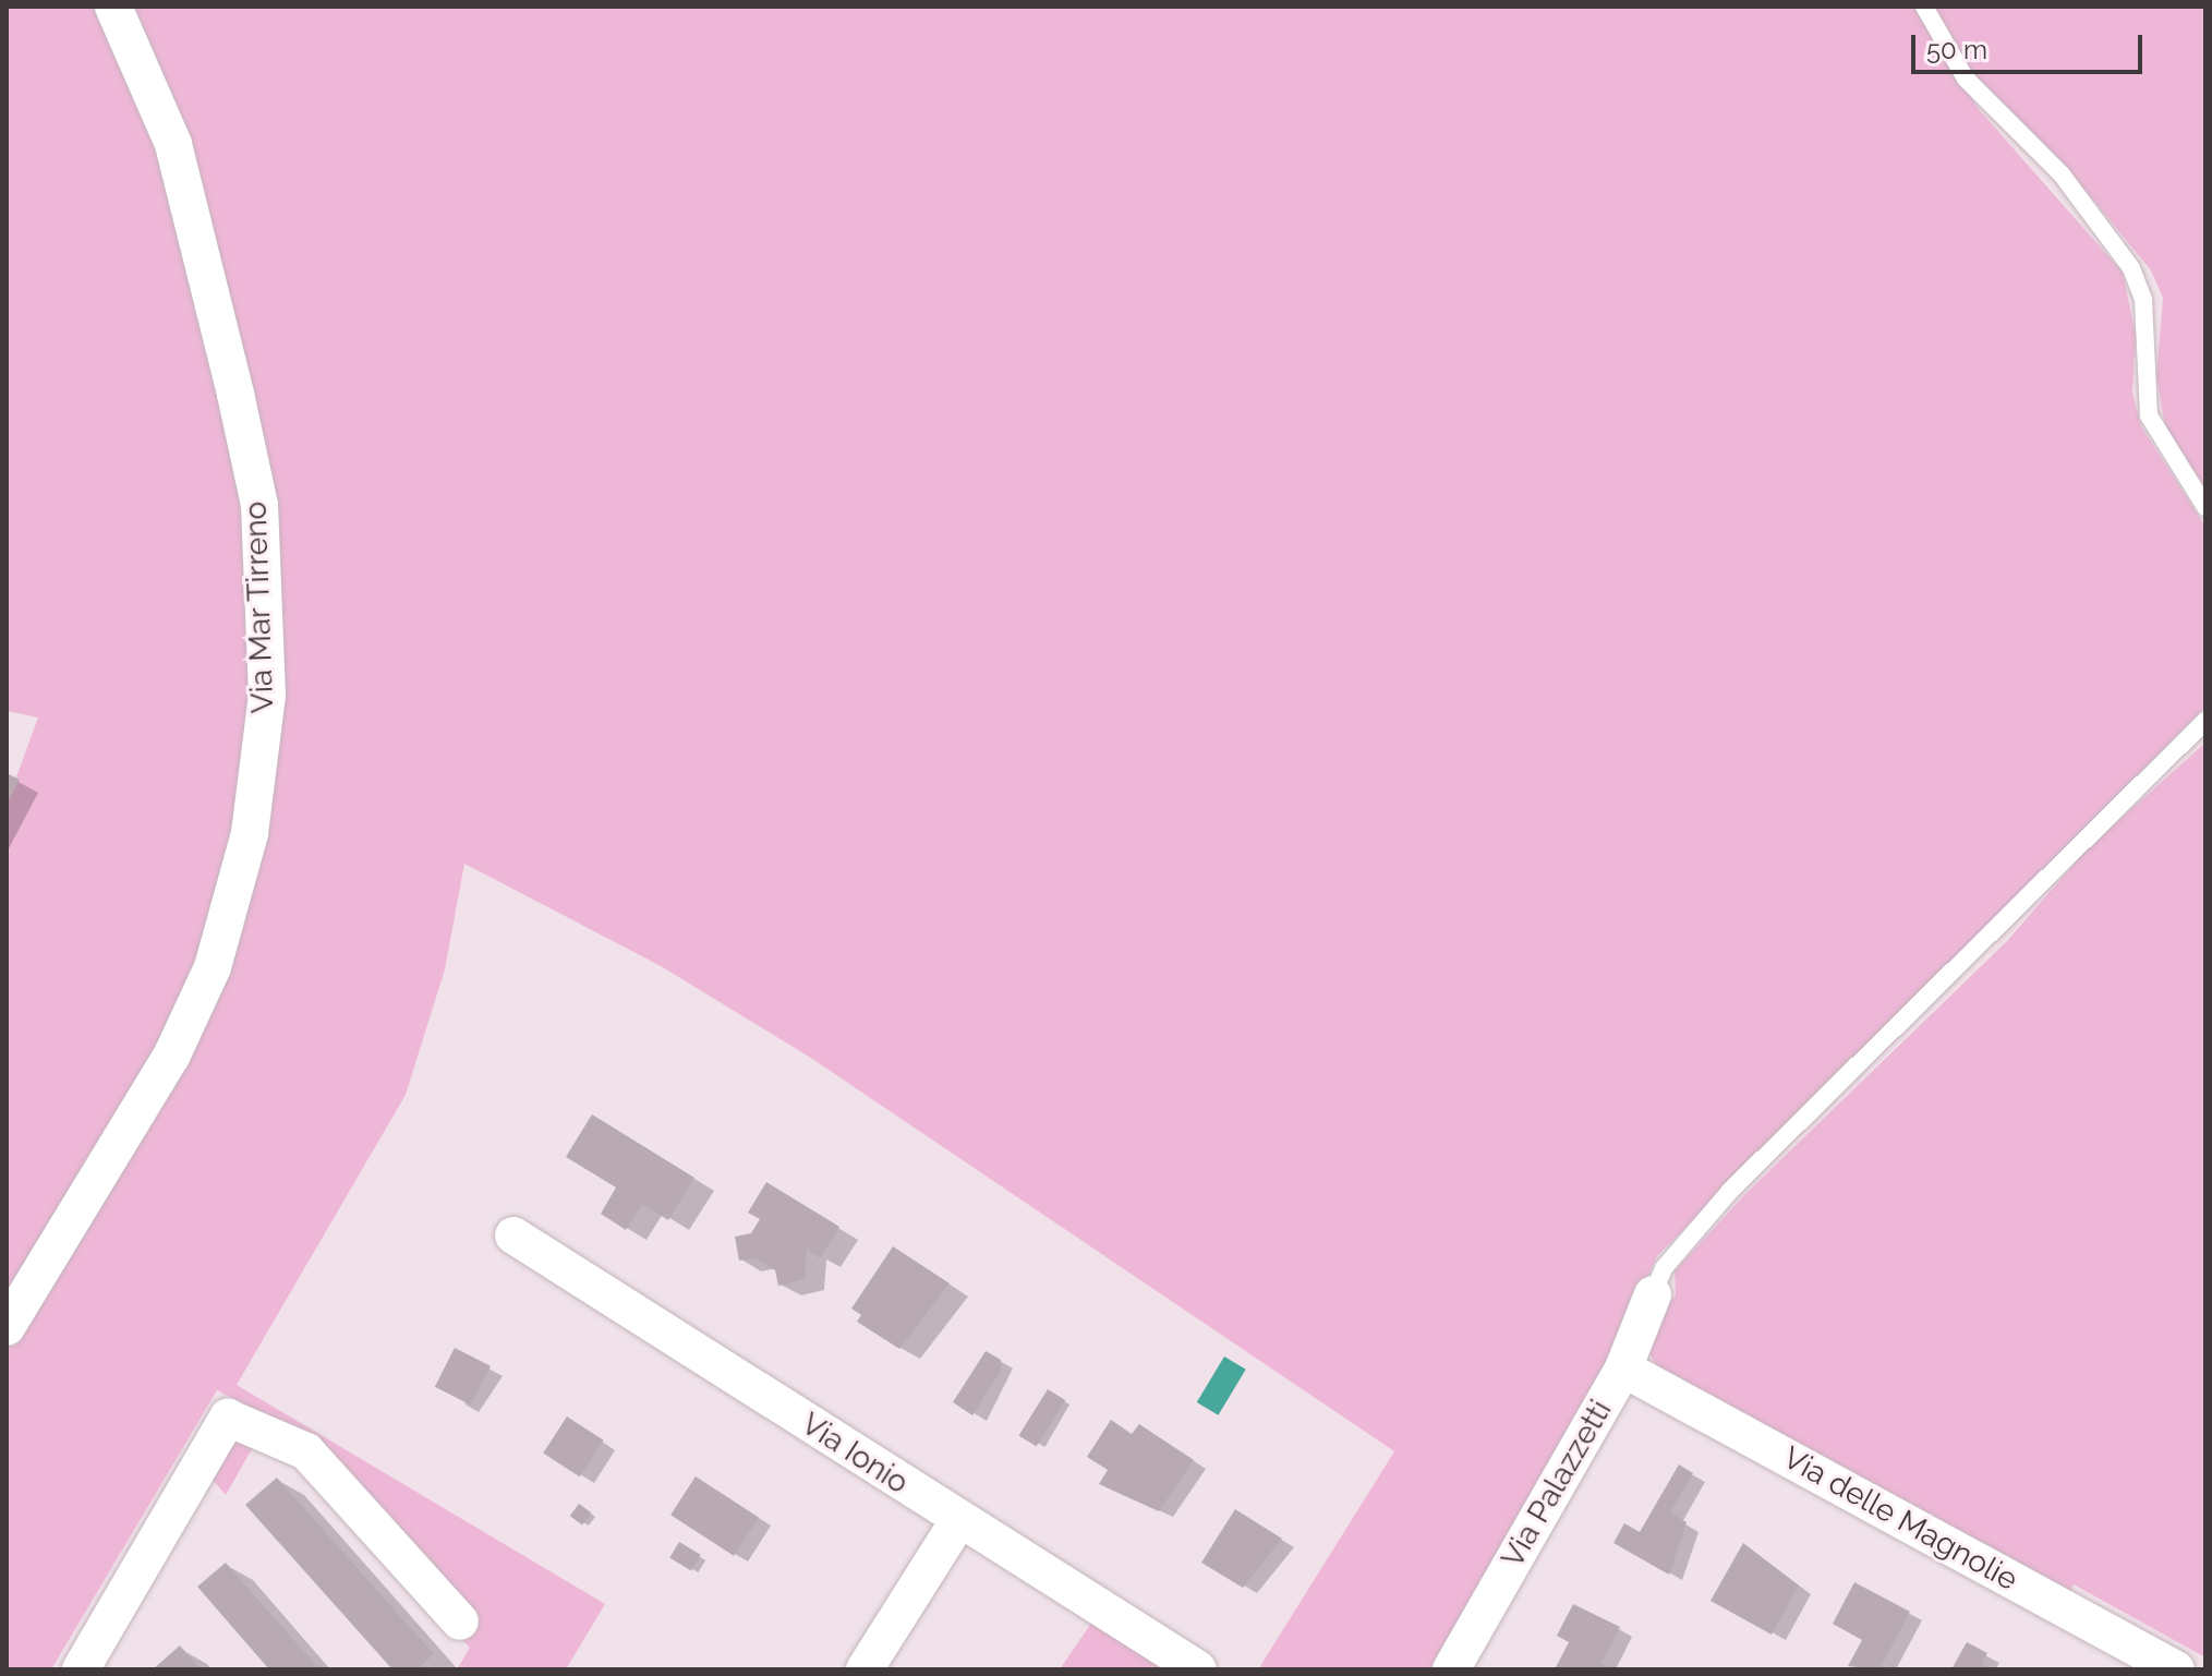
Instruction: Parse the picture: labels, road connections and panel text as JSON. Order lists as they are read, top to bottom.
{
  "streets": {
    "street": [
      "Via Mar Tirreno",
      "Via Ionio",
      "Via Palazzetti",
      "Via delle Magnolie"
    ]
  },
  "crossings": [
    ["Via Palazzetti", "Via delle Magnolie"]
  ],
  "scale_bar": "50 m"
}
